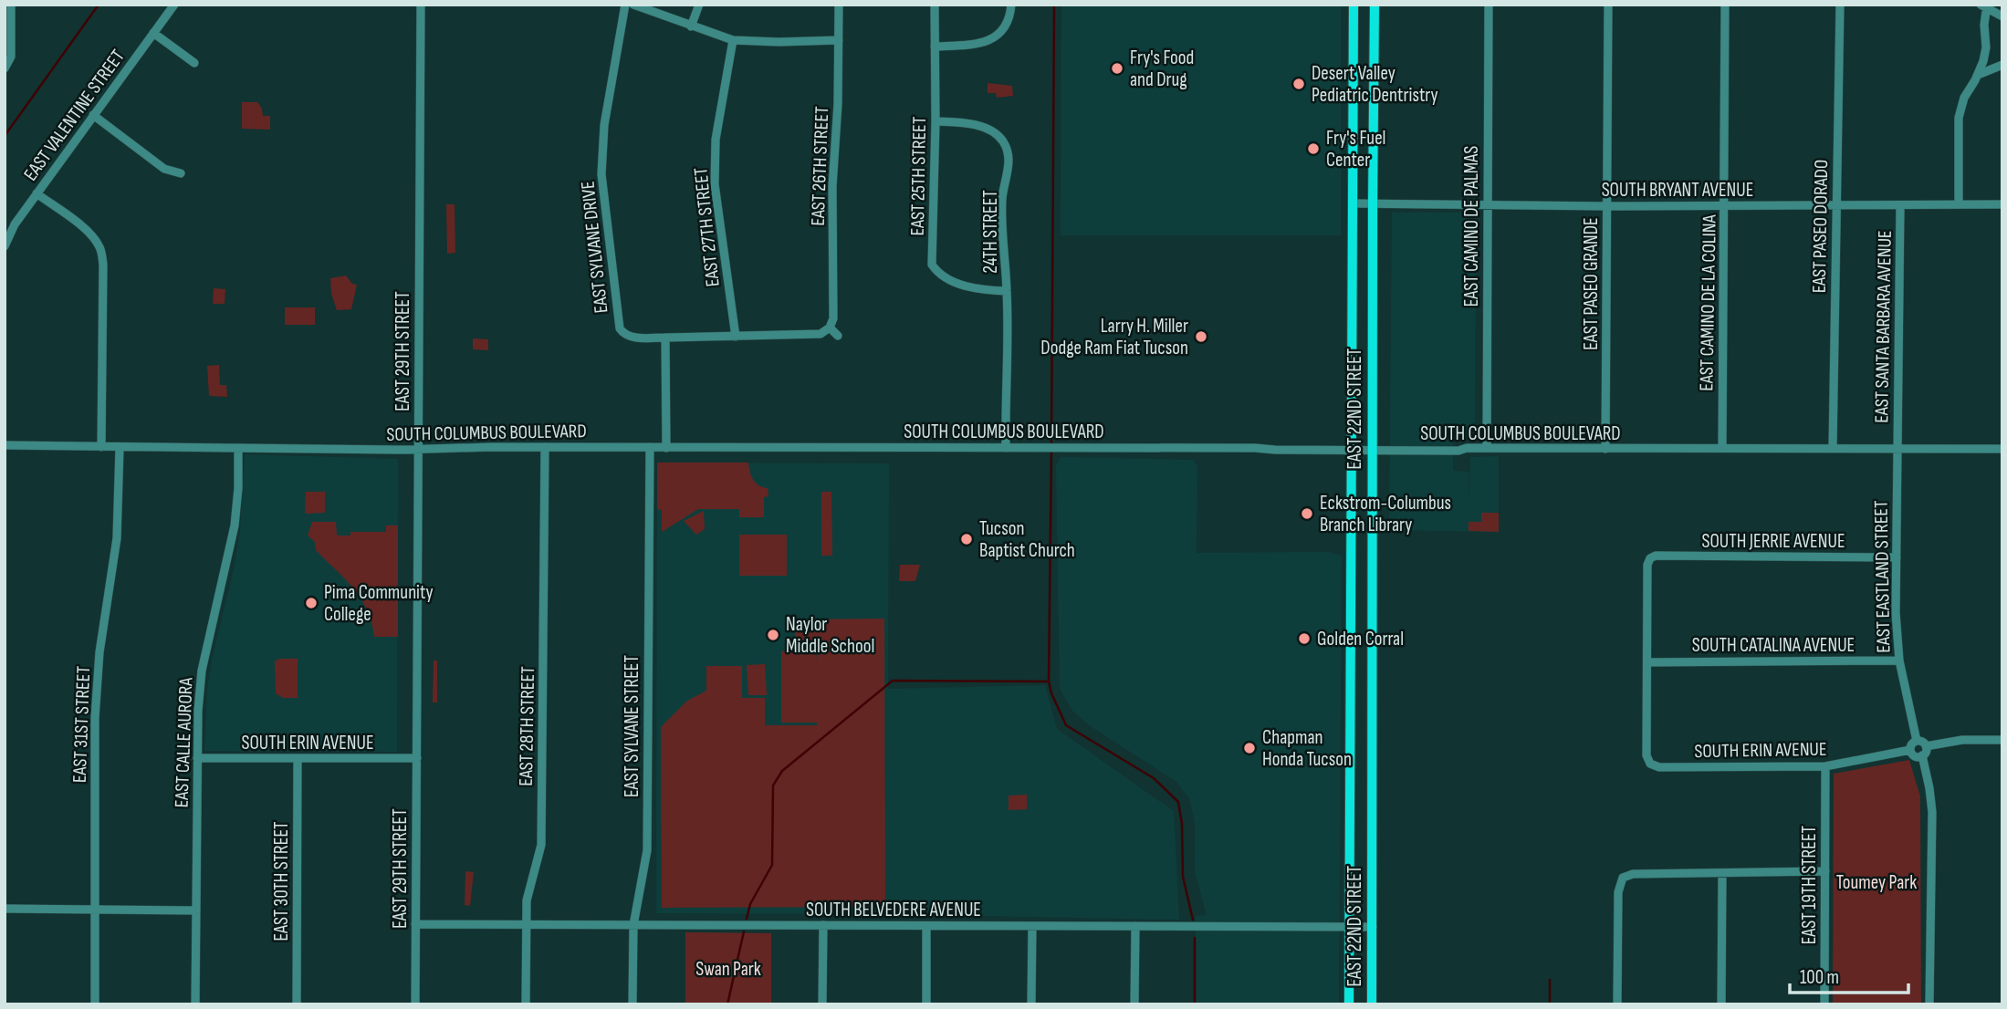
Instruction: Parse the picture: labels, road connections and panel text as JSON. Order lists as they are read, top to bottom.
{
  "streets": {
    "main road": ["EAST 22ND STREET"],
    "street": [
      "EAST VALENTINE STREET",
      "EAST 26TH STREET",
      "EAST 25TH STREET",
      "SOUTH BRYANT AVENUE",
      "EAST CAMINO DE PALMAS",
      "EAST PASEO DORADO",
      "EAST 27TH STREET",
      "24TH STREET",
      "EAST SYLVANE DRIVE",
      "EAST PASEO GRANDE",
      "EAST CAMINO DE LA COLINA",
      "EAST SANTA BARBARA AVENUE",
      "EAST 29TH STREET",
      "SOUTH COLUMBUS BOULEVARD",
      "SOUTH JERRIE AVENUE",
      "EAST EASTLAND STREET",
      "SOUTH CATALINA AVENUE",
      "EAST 31ST STREET",
      "EAST 28TH STREET",
      "EAST SYLVANE STREET",
      "EAST CALLE AURORA",
      "SOUTH ERIN AVENUE",
      "EAST 30TH STREET",
      "EAST 19TH STREET",
      "SOUTH BELVEDERE AVENUE"
    ]
  },
  "crossings": [
    ["EAST 26TH STREET", "EAST SYLVANE DRIVE"],
    ["EAST 25TH STREET", "24TH STREET"],
    ["SOUTH BRYANT AVENUE", "EAST CAMINO DE PALMAS"],
    ["SOUTH BRYANT AVENUE", "EAST PASEO DORADO"],
    ["SOUTH BRYANT AVENUE", "EAST PASEO GRANDE"],
    ["SOUTH BRYANT AVENUE", "EAST CAMINO DE LA COLINA"],
    ["SOUTH BRYANT AVENUE", "EAST SANTA BARBARA AVENUE"],
    ["SOUTH BRYANT AVENUE", "EAST 22ND STREET"],
    ["EAST CAMINO DE PALMAS", "SOUTH COLUMBUS BOULEVARD"],
    ["EAST PASEO DORADO", "SOUTH COLUMBUS BOULEVARD"],
    ["EAST 27TH STREET", "EAST SYLVANE DRIVE"],
    ["24TH STREET", "SOUTH COLUMBUS BOULEVARD"],
    ["EAST PASEO GRANDE", "SOUTH COLUMBUS BOULEVARD"],
    ["EAST CAMINO DE LA COLINA", "SOUTH COLUMBUS BOULEVARD"],
    ["EAST SANTA BARBARA AVENUE", "SOUTH COLUMBUS BOULEVARD"],
    ["EAST SANTA BARBARA AVENUE", "EAST EASTLAND STREET"],
    ["EAST 29TH STREET", "SOUTH COLUMBUS BOULEVARD"],
    ["EAST 29TH STREET", "SOUTH ERIN AVENUE"],
    ["EAST 29TH STREET", "SOUTH BELVEDERE AVENUE"],
    ["EAST 22ND STREET", "SOUTH COLUMBUS BOULEVARD"],
    ["EAST 22ND STREET", "SOUTH BELVEDERE AVENUE"],
    ["SOUTH COLUMBUS BOULEVARD", "EAST EASTLAND STREET"],
    ["SOUTH COLUMBUS BOULEVARD", "EAST 31ST STREET"],
    ["SOUTH COLUMBUS BOULEVARD", "EAST 28TH STREET"],
    ["SOUTH COLUMBUS BOULEVARD", "EAST SYLVANE STREET"],
    ["SOUTH COLUMBUS BOULEVARD", "EAST CALLE AURORA"],
    ["SOUTH JERRIE AVENUE", "EAST EASTLAND STREET"],
    ["SOUTH JERRIE AVENUE", "SOUTH CATALINA AVENUE"],
    ["SOUTH JERRIE AVENUE", "SOUTH ERIN AVENUE"],
    ["EAST EASTLAND STREET", "SOUTH CATALINA AVENUE"],
    ["EAST EASTLAND STREET", "SOUTH ERIN AVENUE"],
    ["SOUTH CATALINA AVENUE", "SOUTH ERIN AVENUE"],
    ["EAST 28TH STREET", "SOUTH BELVEDERE AVENUE"],
    ["EAST SYLVANE STREET", "SOUTH BELVEDERE AVENUE"],
    ["EAST CALLE AURORA", "SOUTH ERIN AVENUE"],
    ["SOUTH ERIN AVENUE", "EAST 30TH STREET"],
    ["SOUTH ERIN AVENUE", "EAST 19TH STREET"]
  ],
  "parks": ["Toumey Park", "Swan Park"],
  "places": [
    "Fry's Food and Drug",
    "Desert Valley Pediatric Dentristry",
    "Fry's Fuel Center",
    "Larry H. Miller Dodge Ram Fiat Tucson",
    "Eckstrom-Columbus Branch Library",
    "Tucson Baptist Church",
    "Pima Community College",
    "Naylor Middle School",
    "Golden Corral",
    "Chapman Honda Tucson"
  ],
  "scale_bar": "100 m"
}
